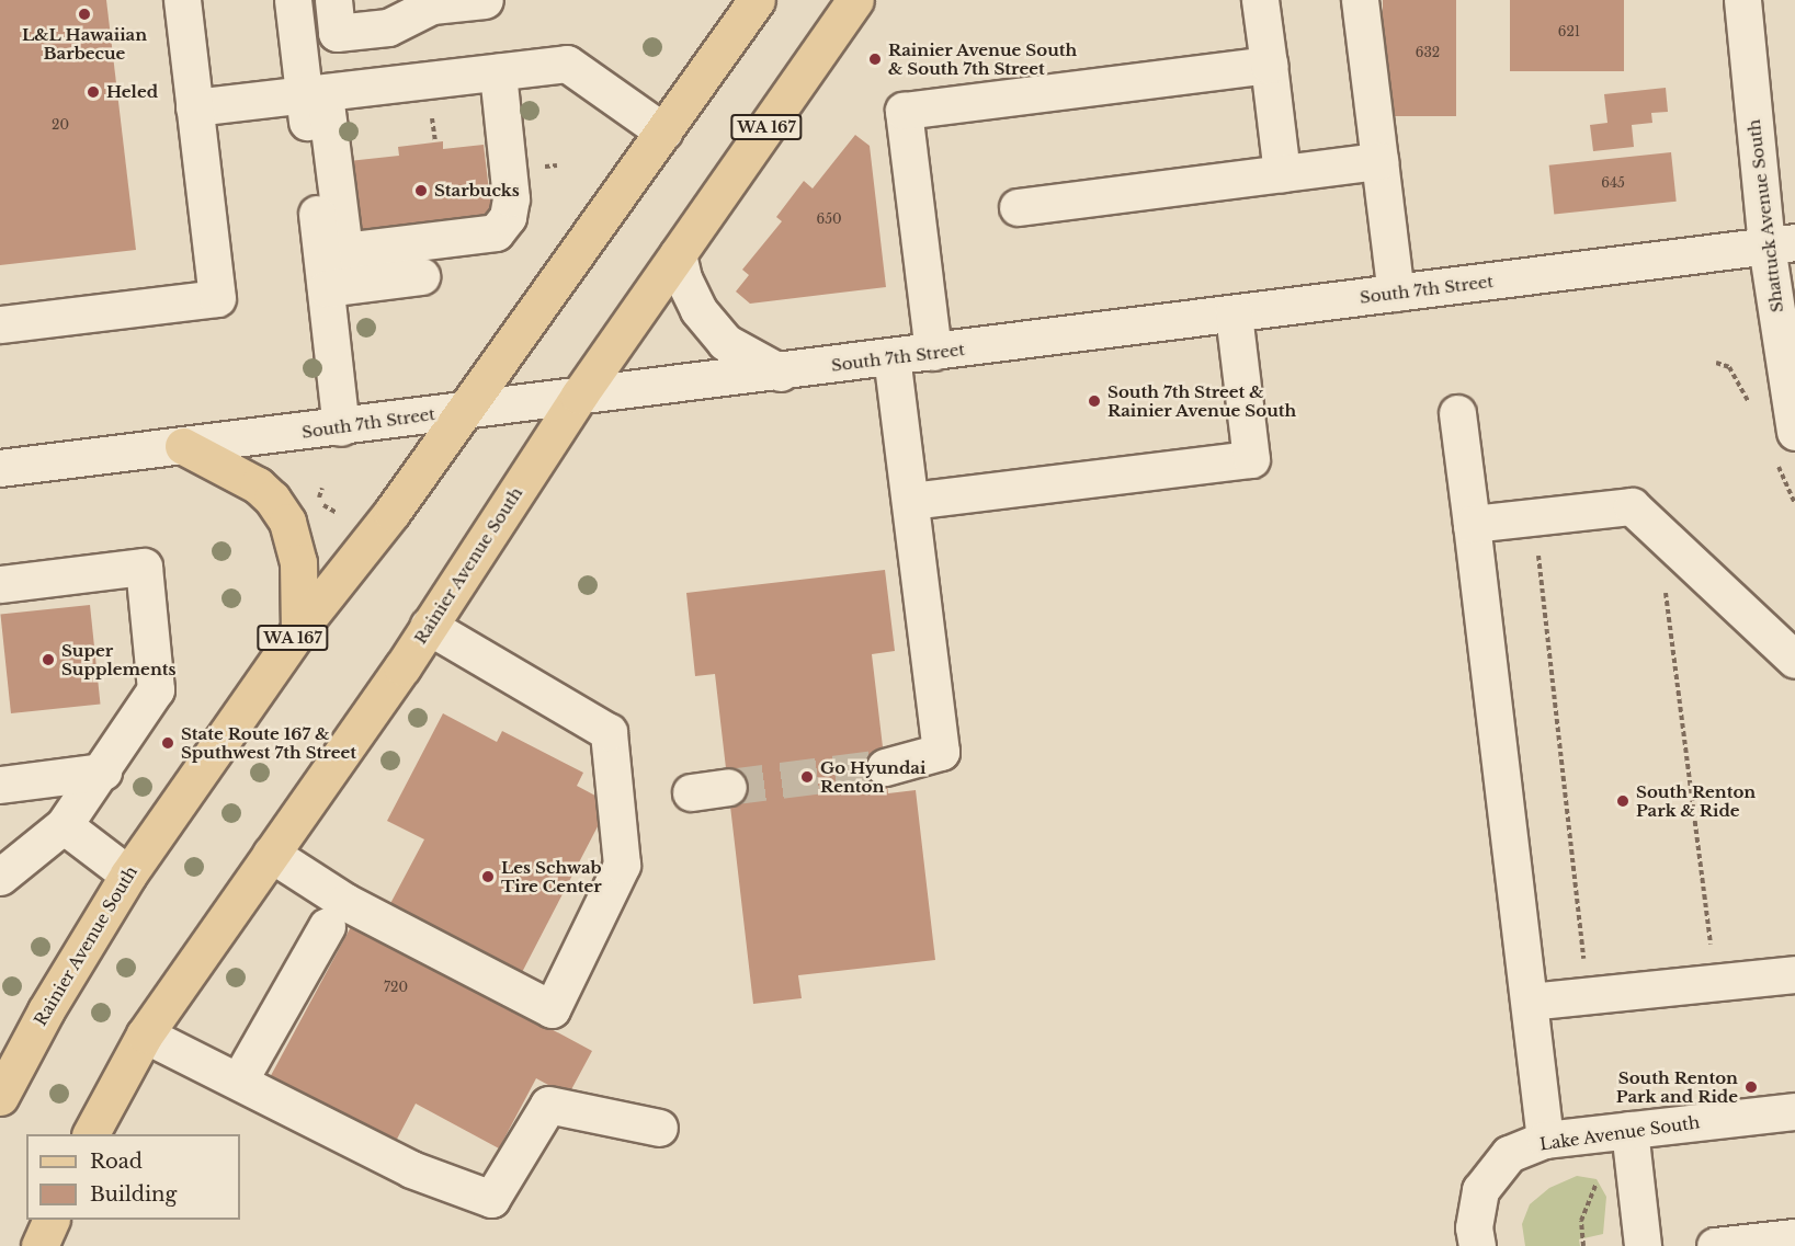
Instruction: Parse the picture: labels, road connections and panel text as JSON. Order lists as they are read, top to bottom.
{
  "streets": {
    "main road": ["WA 167", "Rainier Avenue South"],
    "street": ["Shattuck Avenue South", "South 7th Street", "Lake Avenue South"]
  },
  "crossings": [
    ["Shattuck Avenue South", "South 7th Street"],
    ["South 7th Street", "Rainier Avenue South"]
  ],
  "places": [
    "L&L Hawaiian Barbecue",
    "Rainier Avenue South & South 7th Street",
    "Heled",
    "Starbucks",
    "South 7th Street & Rainier Avenue South",
    "Super Supplements",
    "State Route 167 & Sputhwest 7th Street",
    "Go Hyundai Renton",
    "South Renton Park & Ride",
    "Les Schwab Tire Center",
    "South Renton Park and Ride"
  ],
  "house_numbers": [
    "621",
    "632",
    "20",
    "645",
    "650",
    "720"
  ],
  "legend": ["Road", "Building"]
}
